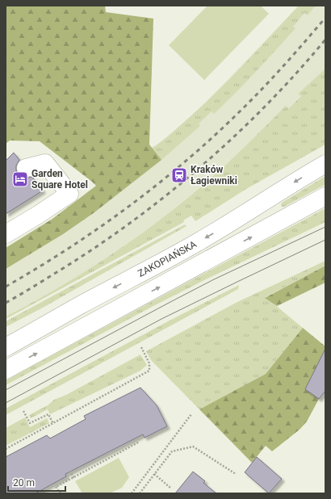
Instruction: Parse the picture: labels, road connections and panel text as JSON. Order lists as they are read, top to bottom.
{
  "streets": {
    "main road": ["ZAKOPIAŃSKA"]
  },
  "places": {
    "station": ["Kraków Łagiewniki"],
    "hotel": ["Garden Square Hotel"]
  },
  "scale_bar": "20 m"
}
